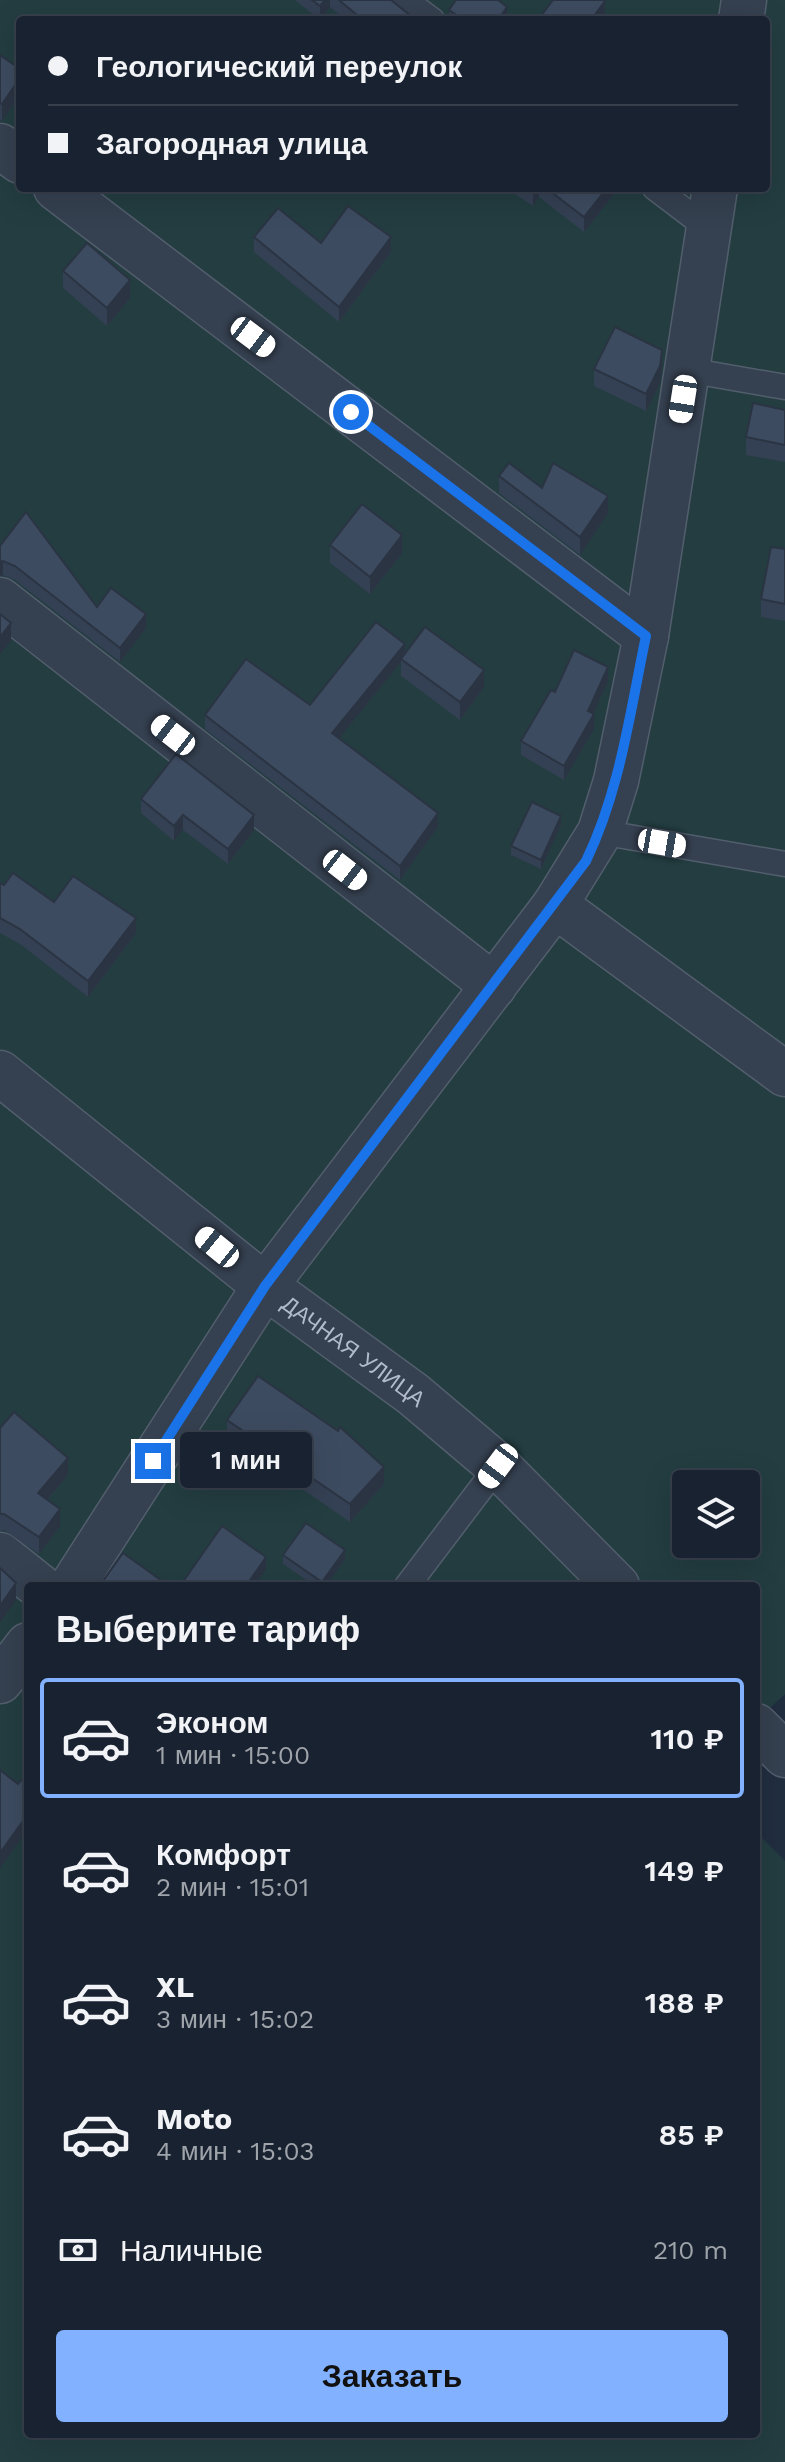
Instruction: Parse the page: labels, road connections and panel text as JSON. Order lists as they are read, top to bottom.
{
  "streets": {
    "street": ["ДАЧНАЯ УЛИЦА"]
  },
  "page": {
    "banner": ["Геологический переулок", "Загородная улица"],
    "bubble": "1 мин",
    "heading": "Выберите тариф",
    "list": [
      {
        "name": "Эконом",
        "note": "1 мин · 15:00",
        "value": "110 ₽"
      },
      {
        "name": "Комфорт",
        "note": "2 мин · 15:01",
        "value": "149 ₽"
      },
      {
        "name": "XL",
        "note": "3 мин · 15:02",
        "value": "188 ₽"
      },
      {
        "name": "Moto",
        "note": "4 мин · 15:03",
        "value": "85 ₽"
      }
    ],
    "pay": ["Наличные", "210 m"],
    "buttons": "Заказать"
  }
}
